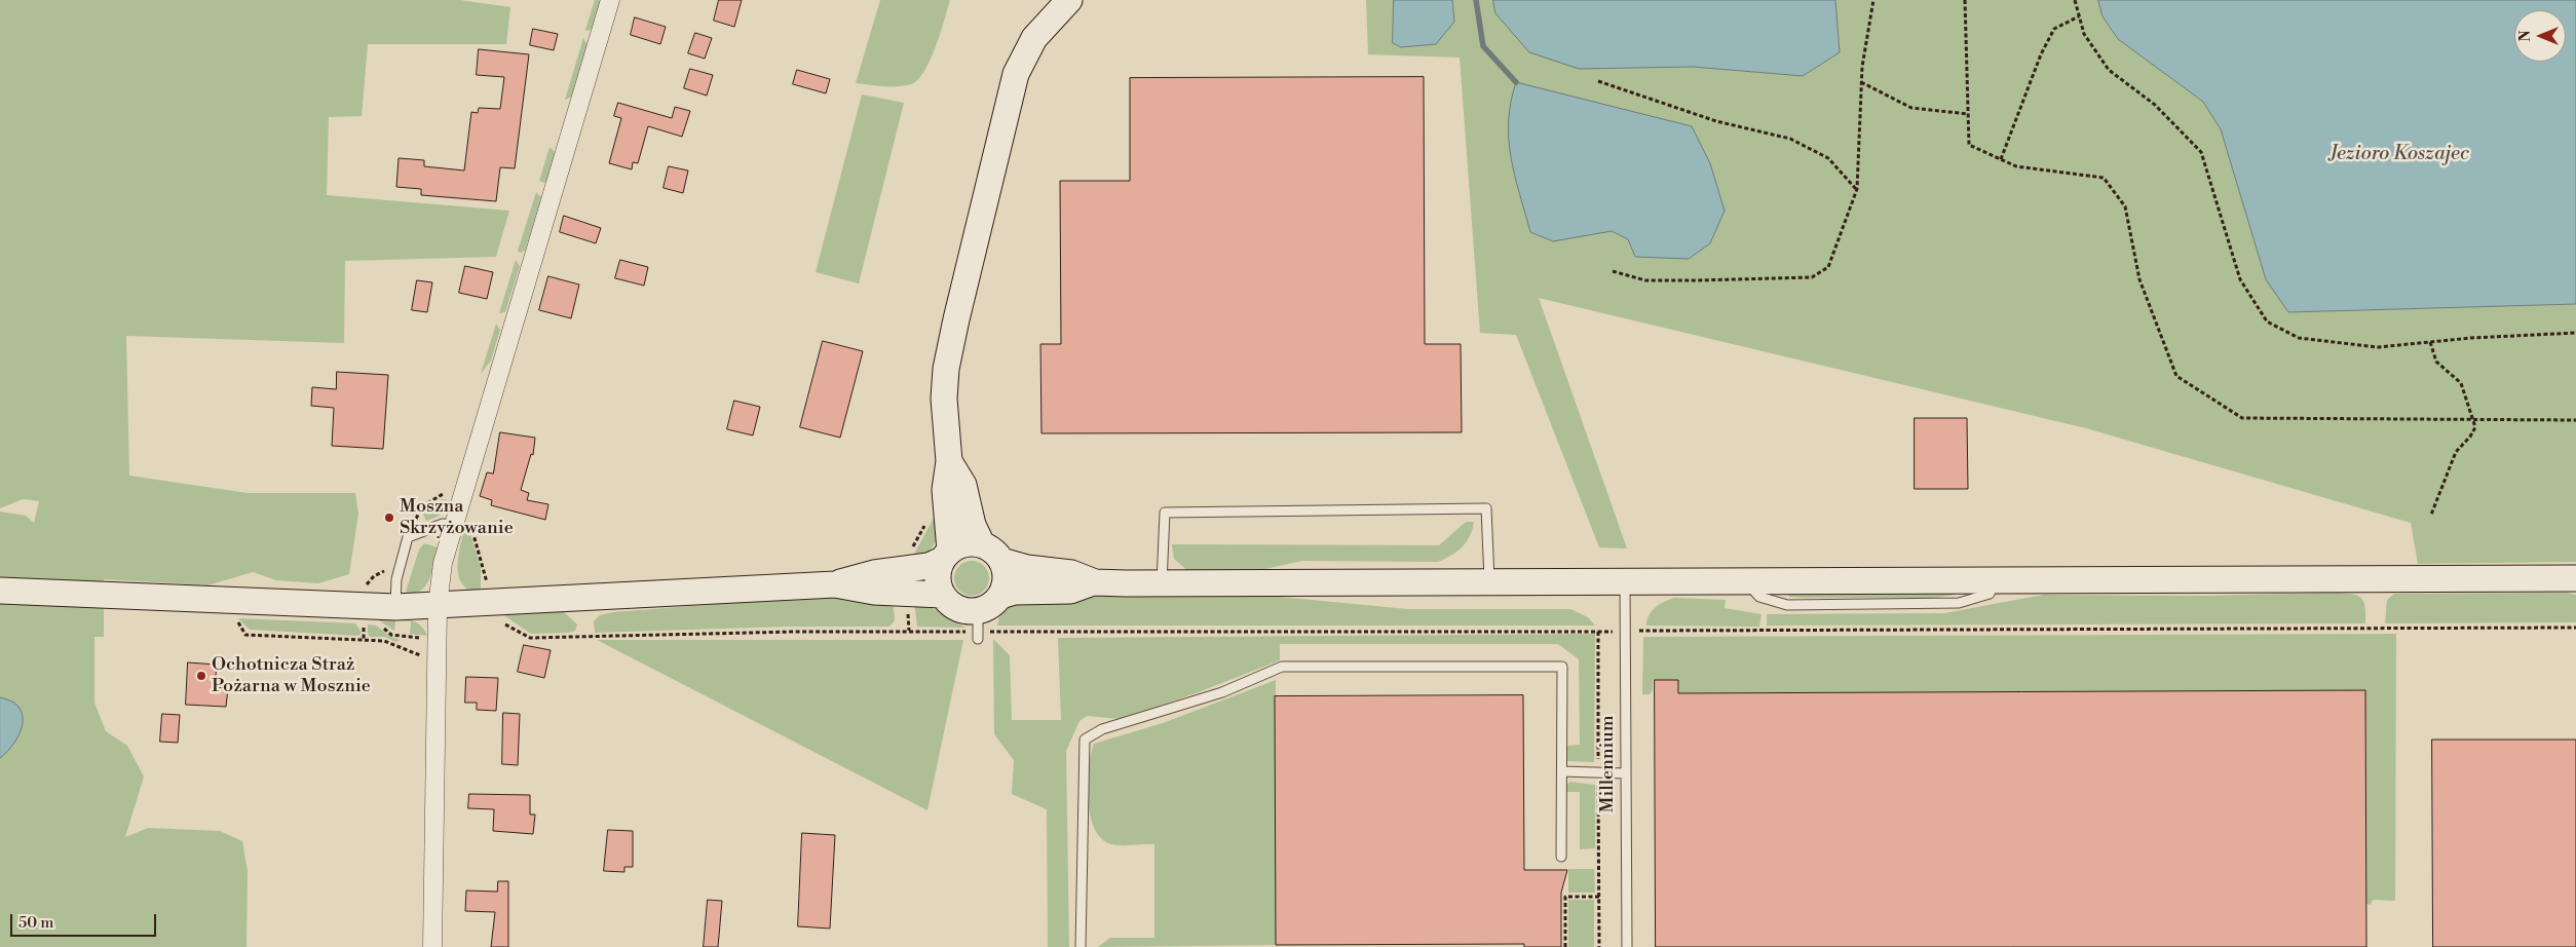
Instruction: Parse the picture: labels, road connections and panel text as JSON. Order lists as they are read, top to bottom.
{
  "streets": {
    "lane": ["Millennium"]
  },
  "water": ["Jezioro Koszajec"],
  "places": ["Moszna Skrzyżowanie", "Ochotnicza Straż Pożarna w Mosznie"],
  "scale_bar": "50 m",
  "north": "left"
}
